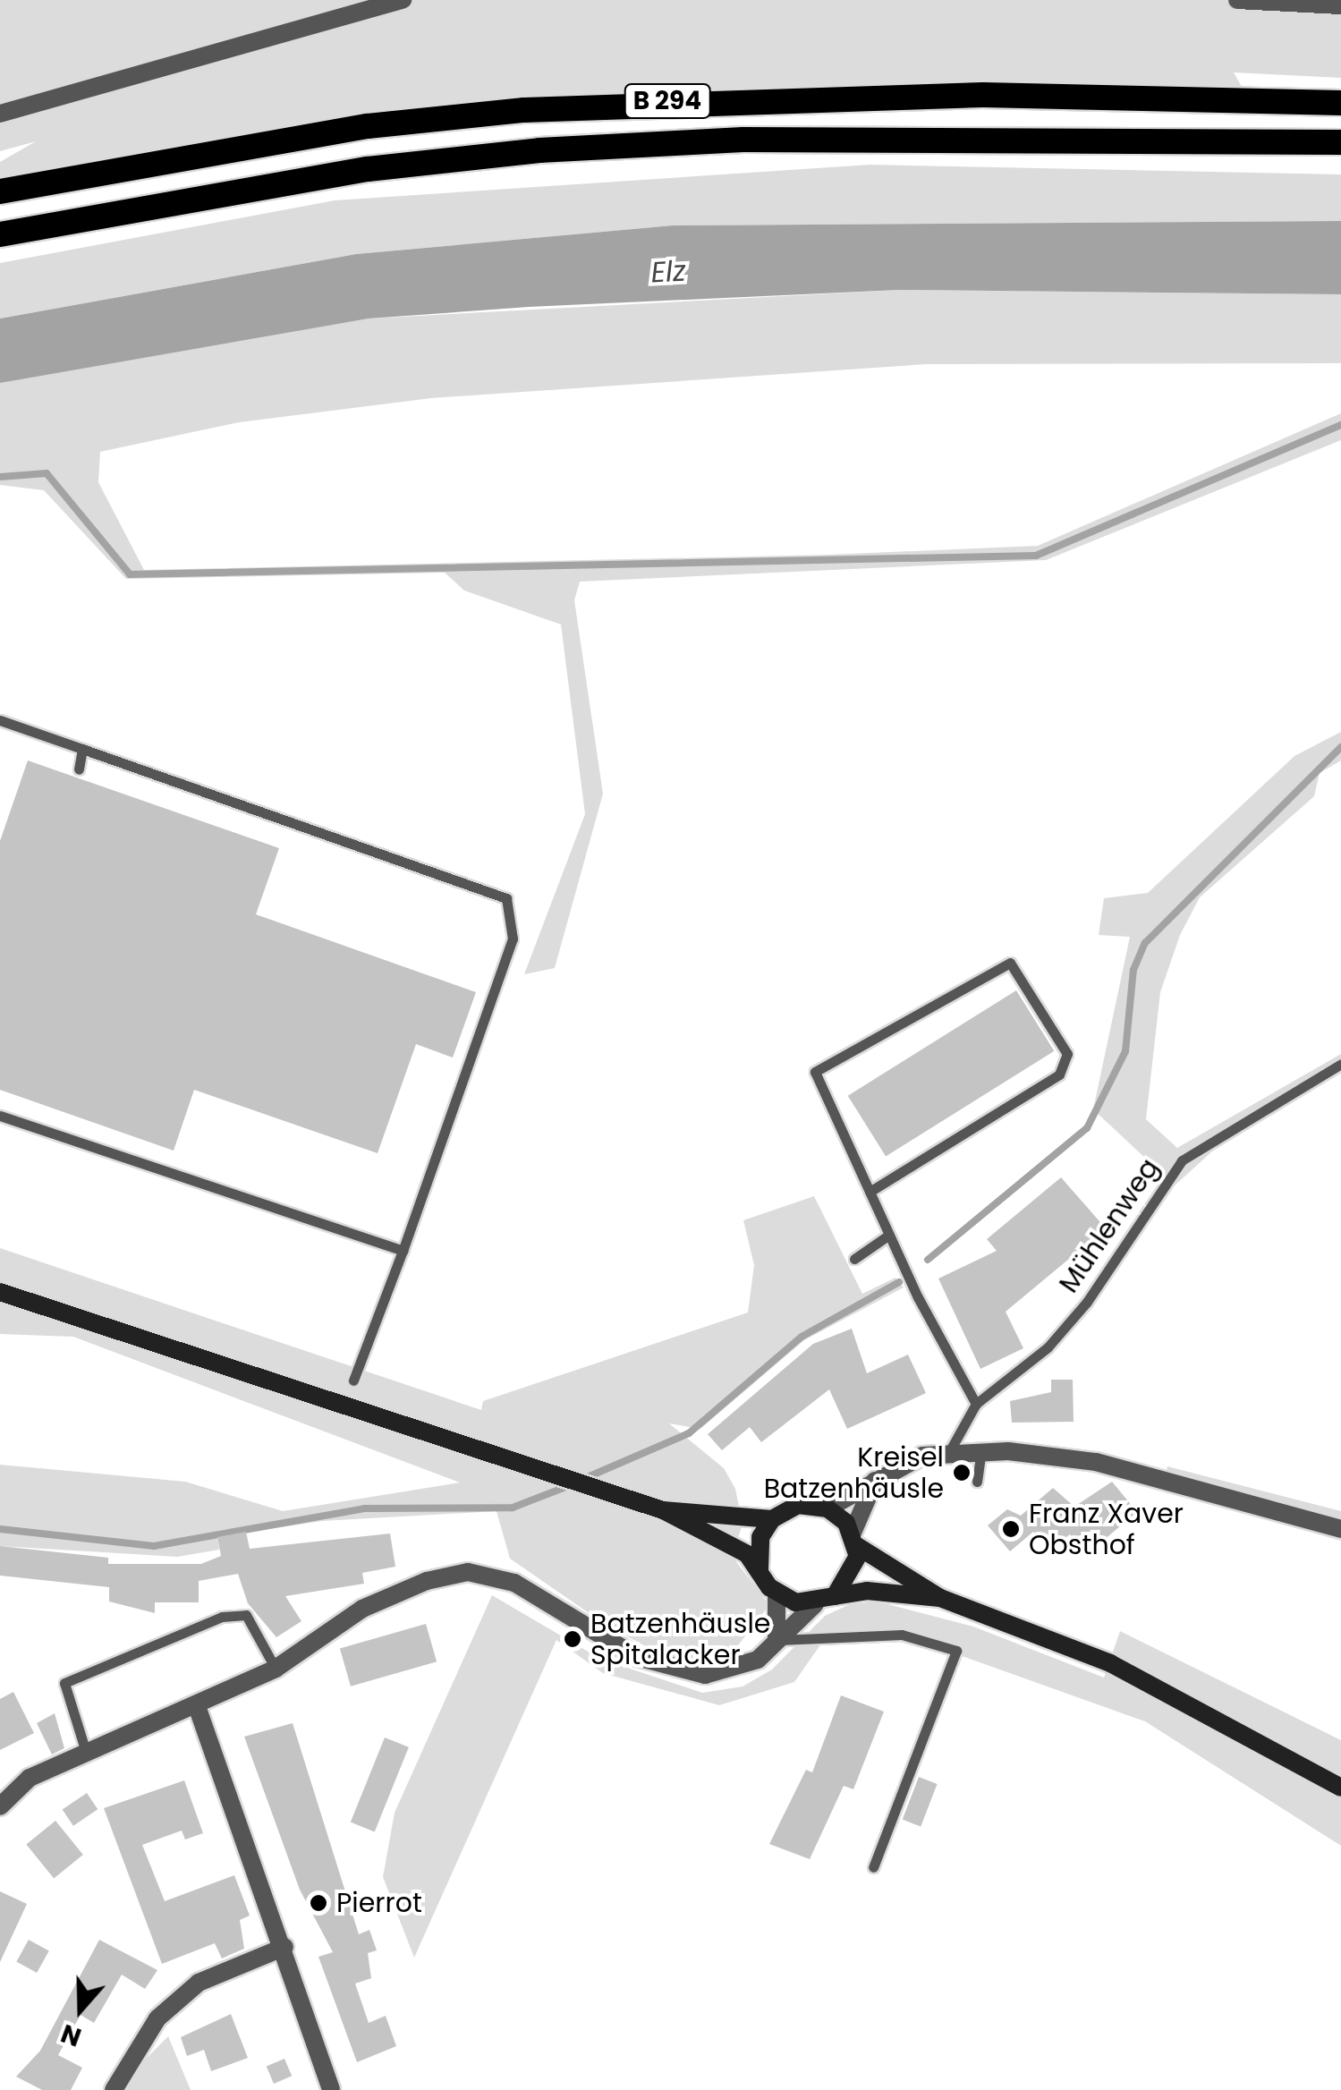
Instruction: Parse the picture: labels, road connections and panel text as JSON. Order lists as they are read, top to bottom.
{
  "streets": {
    "highway": ["B 294"],
    "lane": ["Mühlenweg"]
  },
  "water": ["Elz"],
  "places": [
    "Kreisel Batzenhäusle",
    "Franz Xaver Obsthof",
    "Batzenhäusle Spitalacker",
    "Pierrot"
  ],
  "north": "bottom"
}
